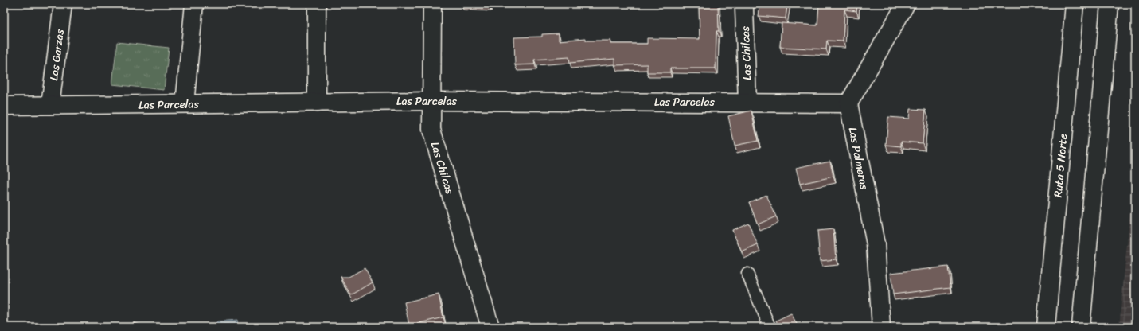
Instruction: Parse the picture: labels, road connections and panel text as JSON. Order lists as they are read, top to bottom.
{
  "streets": {
    "main road": [
      "Las Chilcas",
      "Las Garzas",
      "Las Parcelas",
      "Las Palmeras",
      "Ruta 5 Norte"
    ]
  },
  "crossings": [
    ["Las Chilcas", "Las Parcelas"],
    ["Las Garzas", "Las Parcelas"],
    ["Las Parcelas", "Las Palmeras"]
  ]
}
